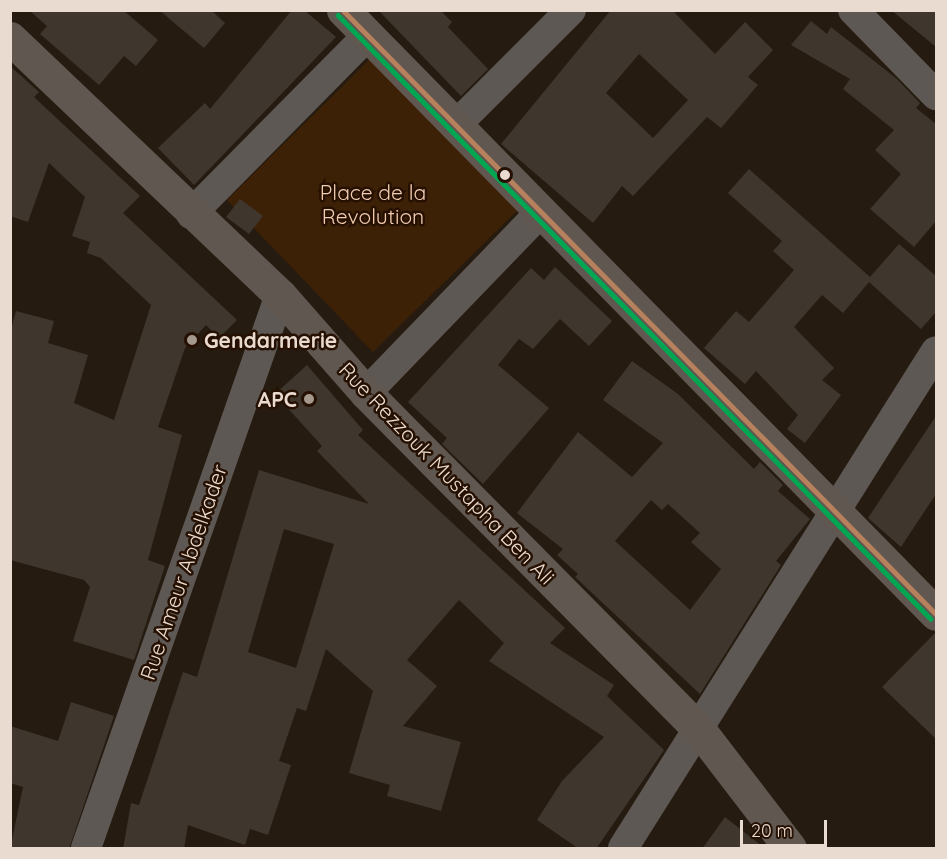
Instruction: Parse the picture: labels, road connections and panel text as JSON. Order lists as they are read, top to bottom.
{
  "streets": {
    "main road": ["Rue Rezzouk Mustapha Ben Ali"],
    "street": ["Rue Ameur Abdelkader"]
  },
  "crossings": [
    ["Rue Rezzouk Mustapha Ben Ali", "Rue Ameur Abdelkader"]
  ],
  "parks": ["Place de la Revolution"],
  "places": ["Gendarmerie", "APC"],
  "scale_bar": "20 m"
}
